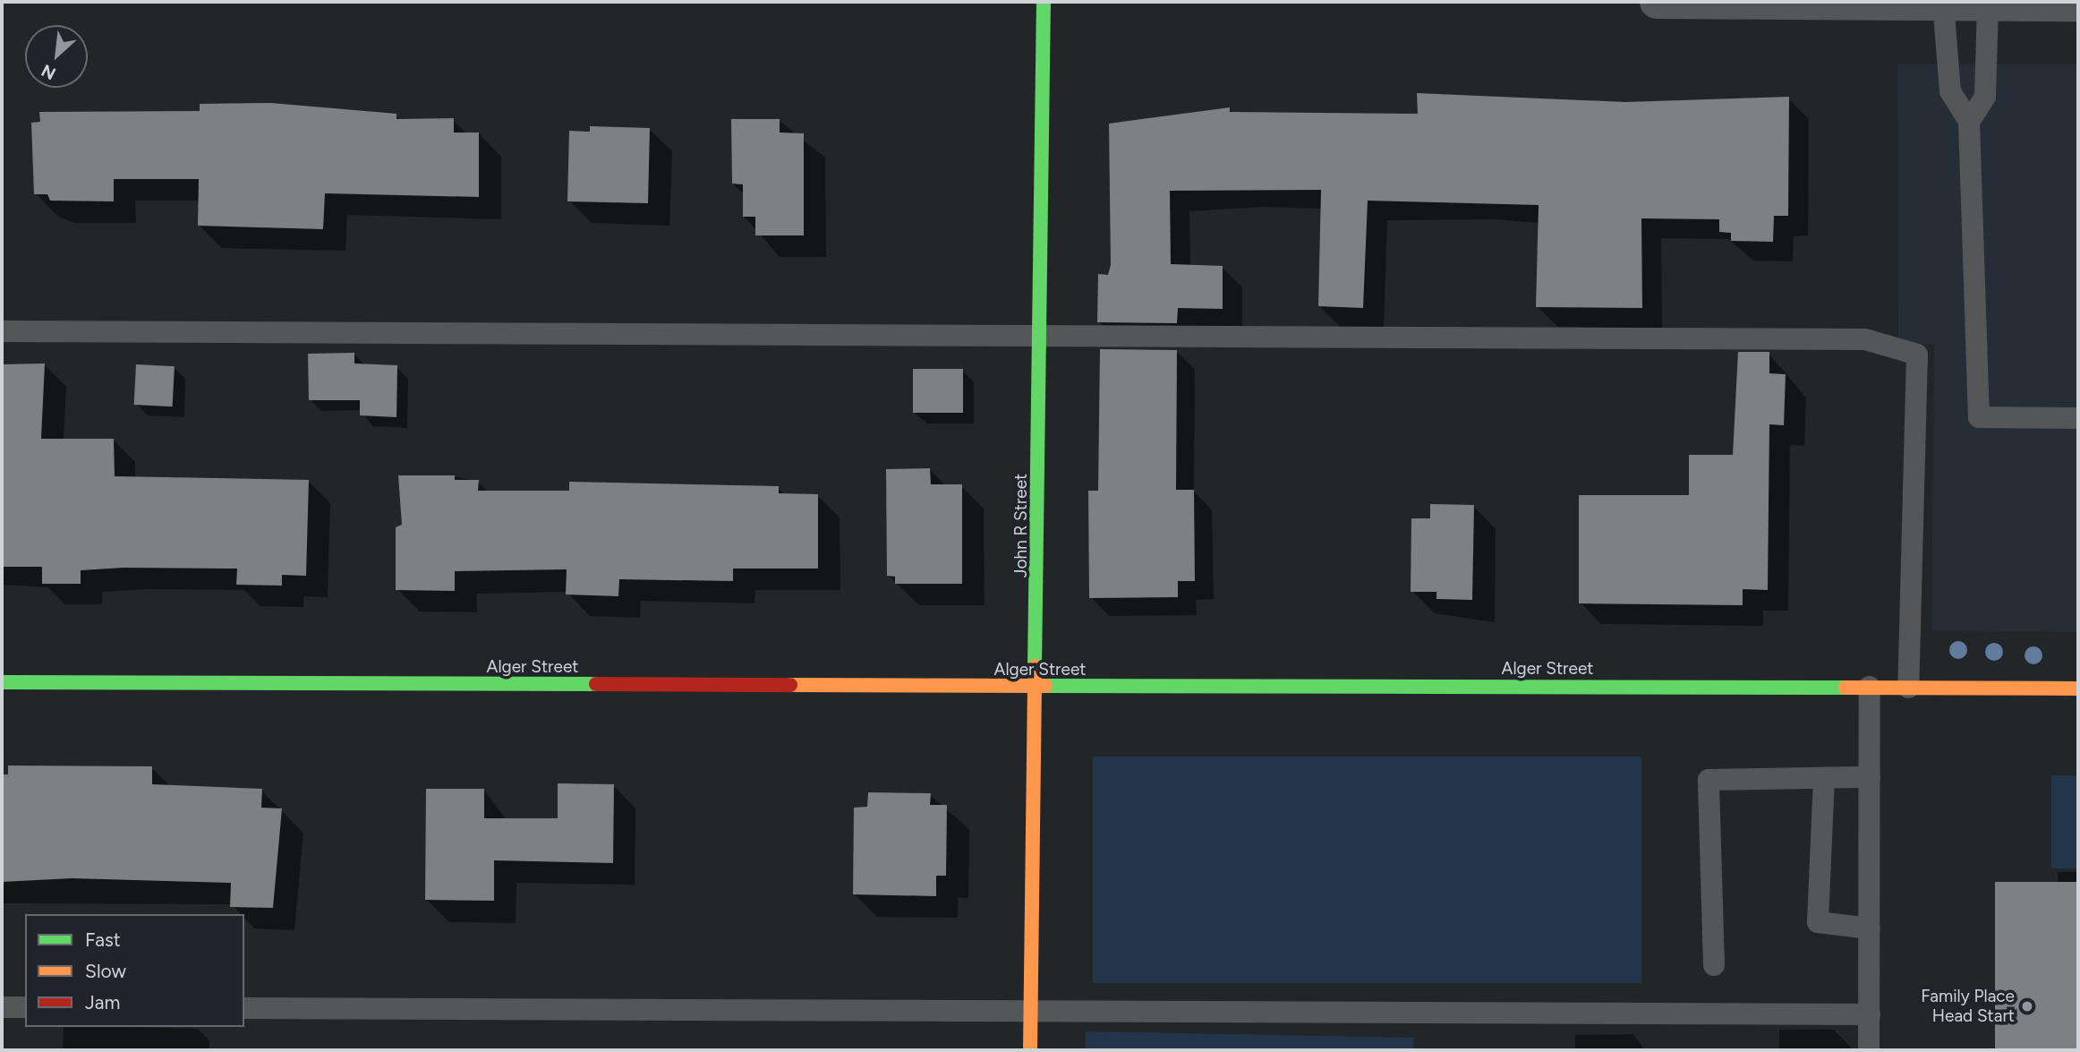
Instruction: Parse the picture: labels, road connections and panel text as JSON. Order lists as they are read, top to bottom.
{
  "streets": {
    "street": ["John R Street", "Alger Street"]
  },
  "crossings": [
    ["John R Street", "Alger Street"]
  ],
  "places": ["Family Place Head Start"],
  "legend": ["Fast", "Slow", "Jam"],
  "north": "bottom left"
}
